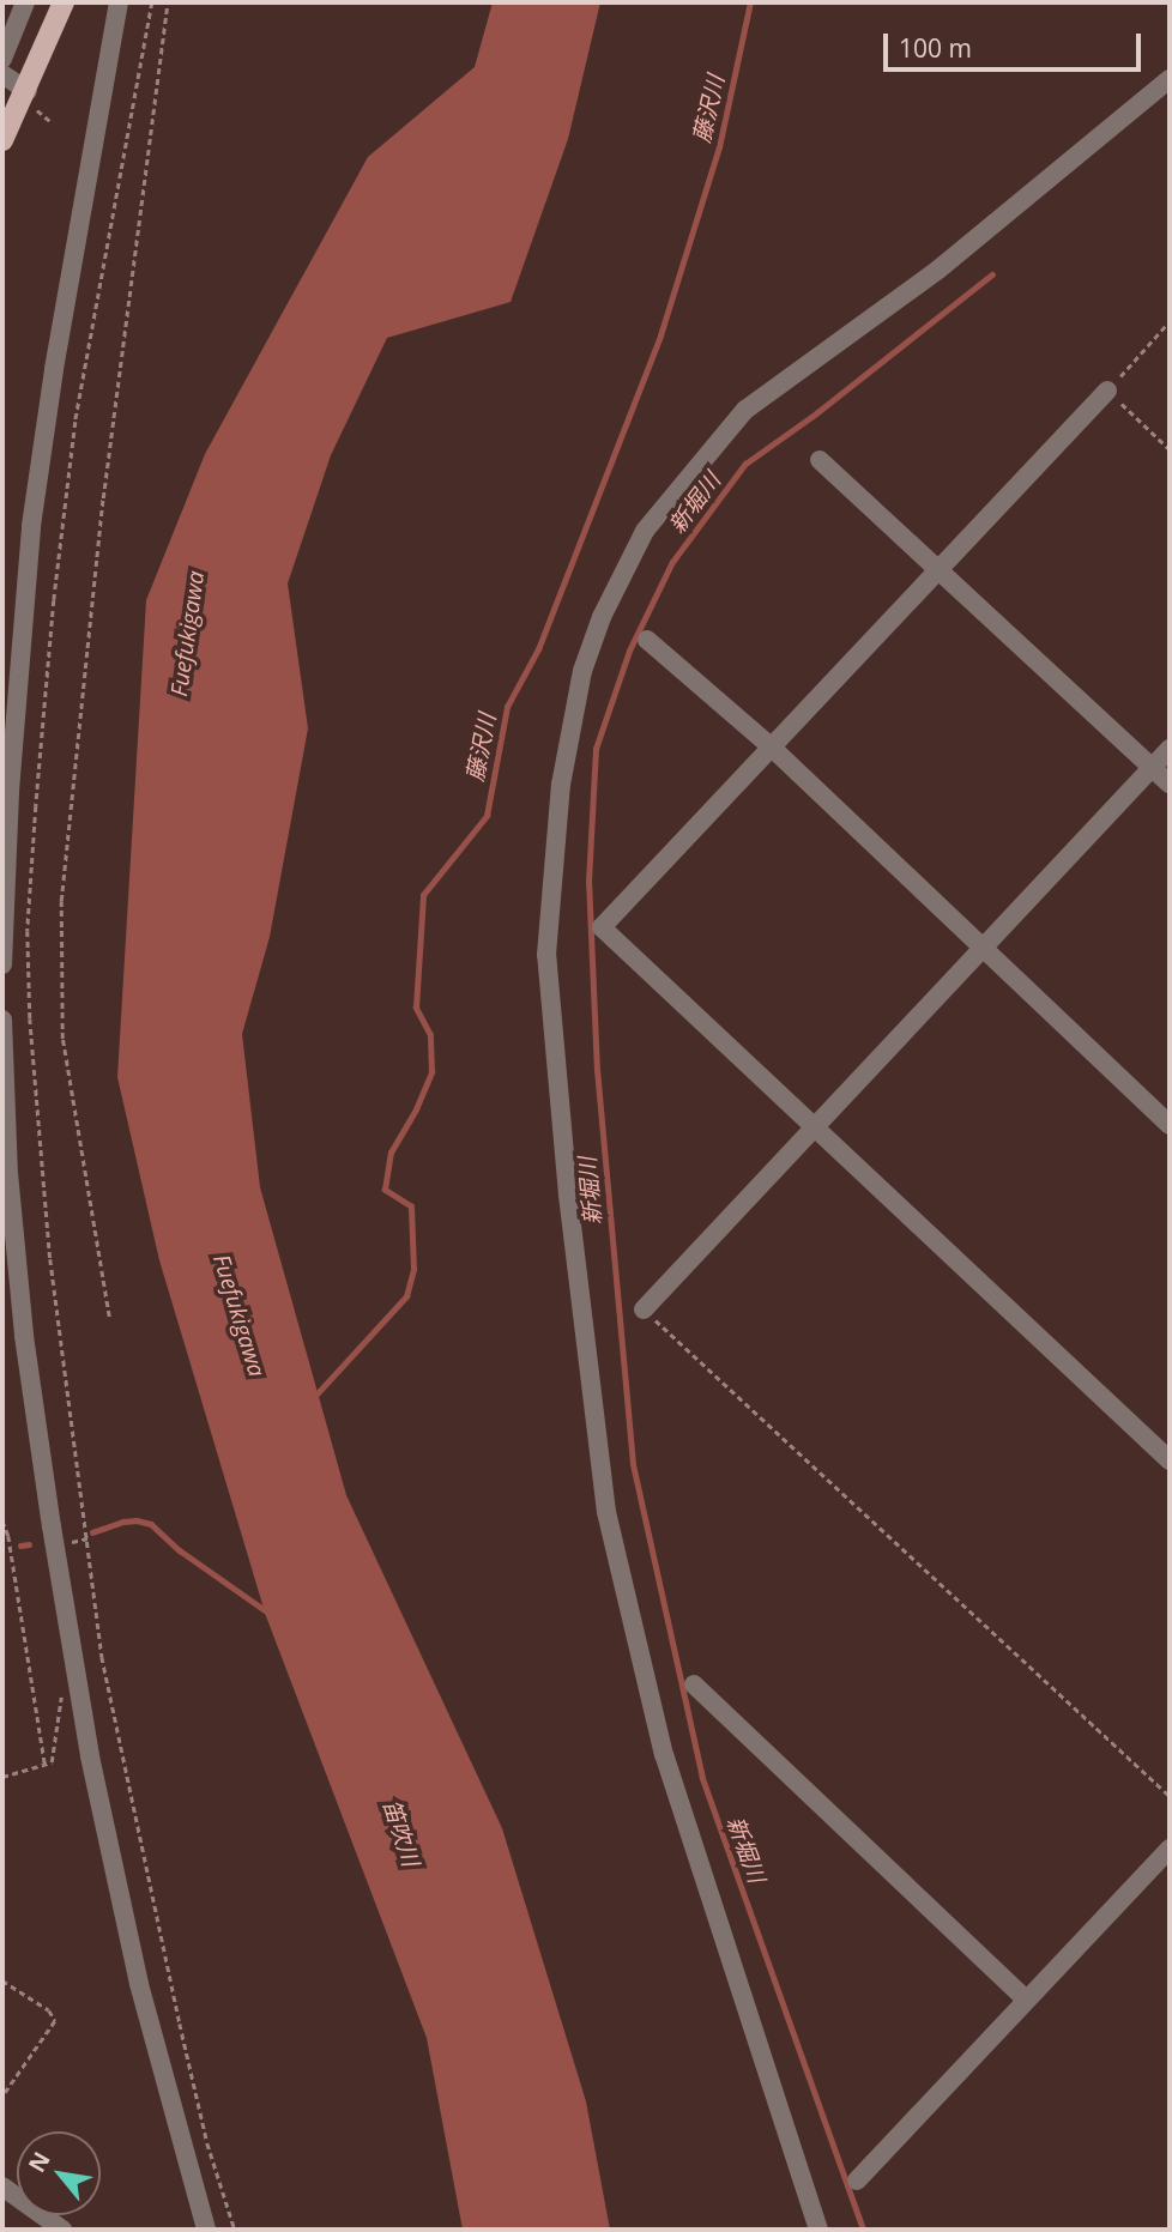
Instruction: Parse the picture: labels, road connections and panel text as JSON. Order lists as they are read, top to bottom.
{
  "water": [
    "藤沢川",
    "新堀川",
    "Fuefukigawa",
    "笛吹川"
  ],
  "scale_bar": "100 m",
  "north": "top left"
}
